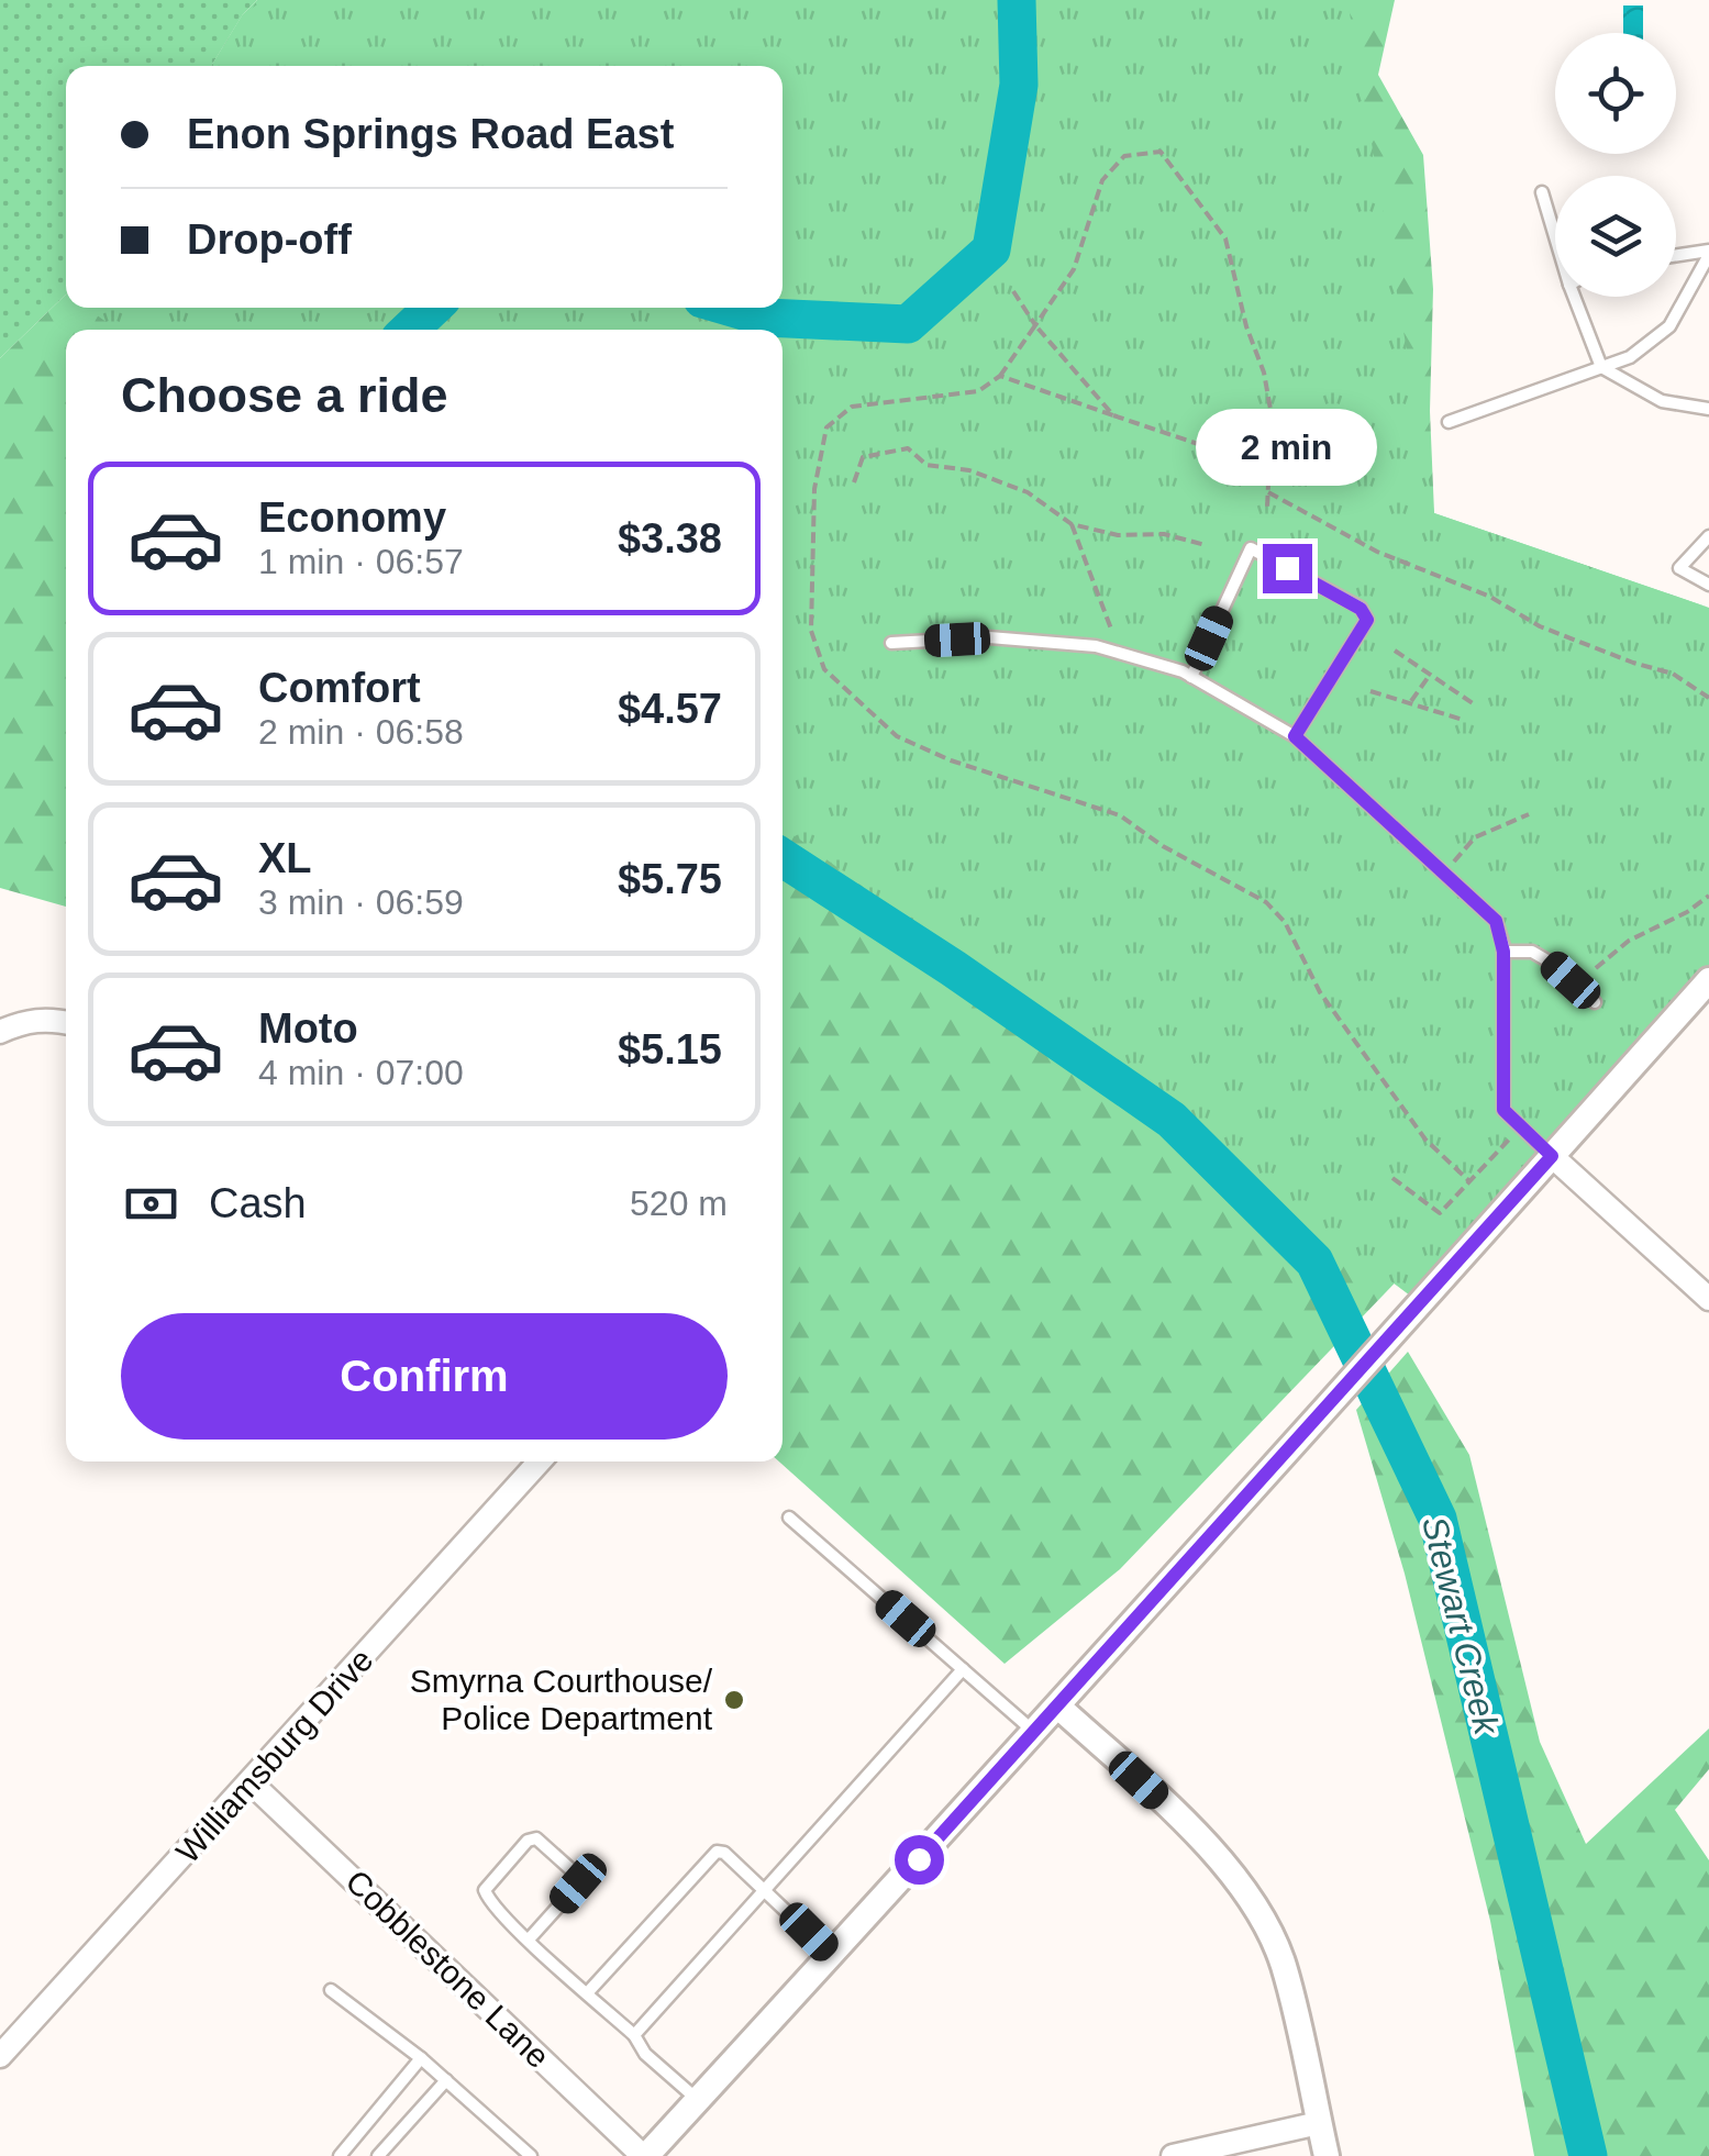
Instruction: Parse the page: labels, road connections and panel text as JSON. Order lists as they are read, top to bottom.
{
  "streets": {
    "street": ["Williamsburg Drive", "Cobblestone Lane"]
  },
  "crossings": [
    ["Williamsburg Drive", "Cobblestone Lane"]
  ],
  "water": ["Stewart Creek"],
  "places": ["Smyrna Courthouse/ Police Department"],
  "page": {
    "banner": ["Enon Springs Road East", "Drop-off"],
    "heading": "Choose a ride",
    "bubble": "2 min",
    "list": [
      {
        "name": "Economy",
        "note": "1 min · 06:57",
        "value": "$3.38"
      },
      {
        "name": "Comfort",
        "note": "2 min · 06:58",
        "value": "$4.57"
      },
      {
        "name": "XL",
        "note": "3 min · 06:59",
        "value": "$5.75"
      },
      {
        "name": "Moto",
        "note": "4 min · 07:00",
        "value": "$5.15"
      }
    ],
    "pay": ["Cash", "520 m"],
    "buttons": "Confirm"
  }
}
